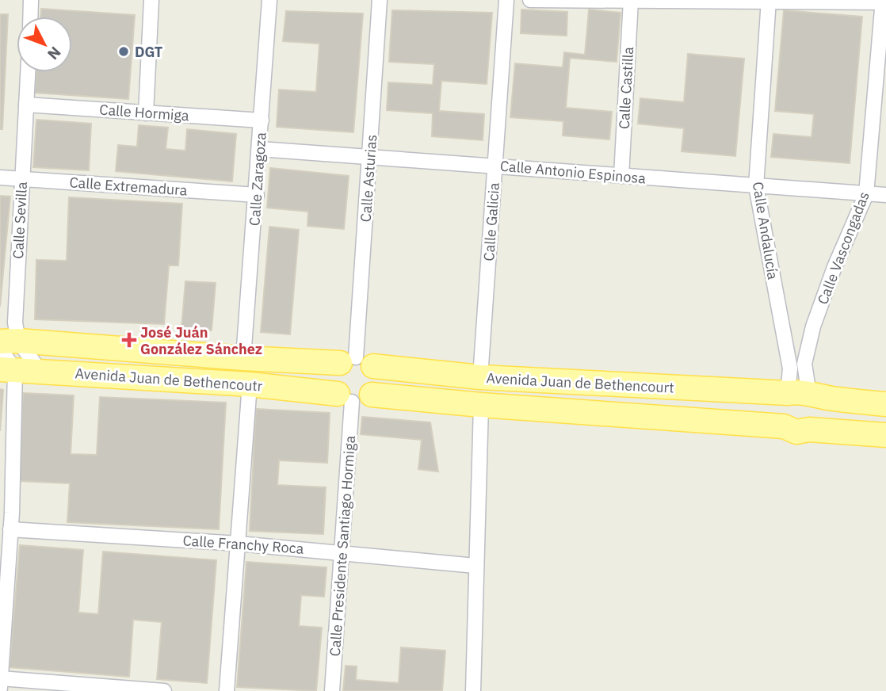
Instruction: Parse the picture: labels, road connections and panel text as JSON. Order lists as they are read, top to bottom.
{
  "streets": {
    "main road": ["Avenida Juan de Bethencoutr", "Avenida Juan de Bethencourt"],
    "street": [
      "Calle Castilla",
      "Calle Hormiga",
      "Calle Antonio Espinosa",
      "Calle Asturias",
      "Calle Zaragoza",
      "Calle Extremadura",
      "Calle Sevilla",
      "Calle Galicia",
      "Calle Andalucía",
      "Calle Vascongadas",
      "Calle Franchy Roca",
      "Calle Presidente Santiago Hormiga"
    ]
  },
  "crossings": [
    ["Calle Castilla", "Calle Antonio Espinosa"],
    ["Calle Hormiga", "Calle Zaragoza"],
    ["Calle Hormiga", "Calle Sevilla"],
    ["Calle Antonio Espinosa", "Calle Asturias"],
    ["Calle Antonio Espinosa", "Calle Zaragoza"],
    ["Calle Antonio Espinosa", "Calle Galicia"],
    ["Calle Antonio Espinosa", "Calle Andalucía"],
    ["Calle Antonio Espinosa", "Calle Vascongadas"],
    ["Calle Asturias", "Avenida Juan de Bethencoutr"],
    ["Calle Asturias", "Avenida Juan de Bethencourt"],
    ["Calle Zaragoza", "Calle Extremadura"],
    ["Calle Zaragoza", "Avenida Juan de Bethencoutr"],
    ["Calle Extremadura", "Calle Sevilla"],
    ["Calle Sevilla", "Avenida Juan de Bethencoutr"],
    ["Calle Galicia", "Avenida Juan de Bethencourt"],
    ["Calle Andalucía", "Calle Vascongadas"],
    ["Calle Andalucía", "Avenida Juan de Bethencourt"],
    ["Calle Vascongadas", "Avenida Juan de Bethencourt"],
    ["Avenida Juan de Bethencoutr", "Avenida Juan de Bethencourt"],
    ["Avenida Juan de Bethencoutr", "Calle Presidente Santiago Hormiga"],
    ["Avenida Juan de Bethencourt", "Calle Presidente Santiago Hormiga"],
    ["Calle Franchy Roca", "Calle Presidente Santiago Hormiga"]
  ],
  "places": {
    "other": ["DGT"],
    "health": ["José Juán González Sánchez"]
  },
  "north": "bottom right"
}
